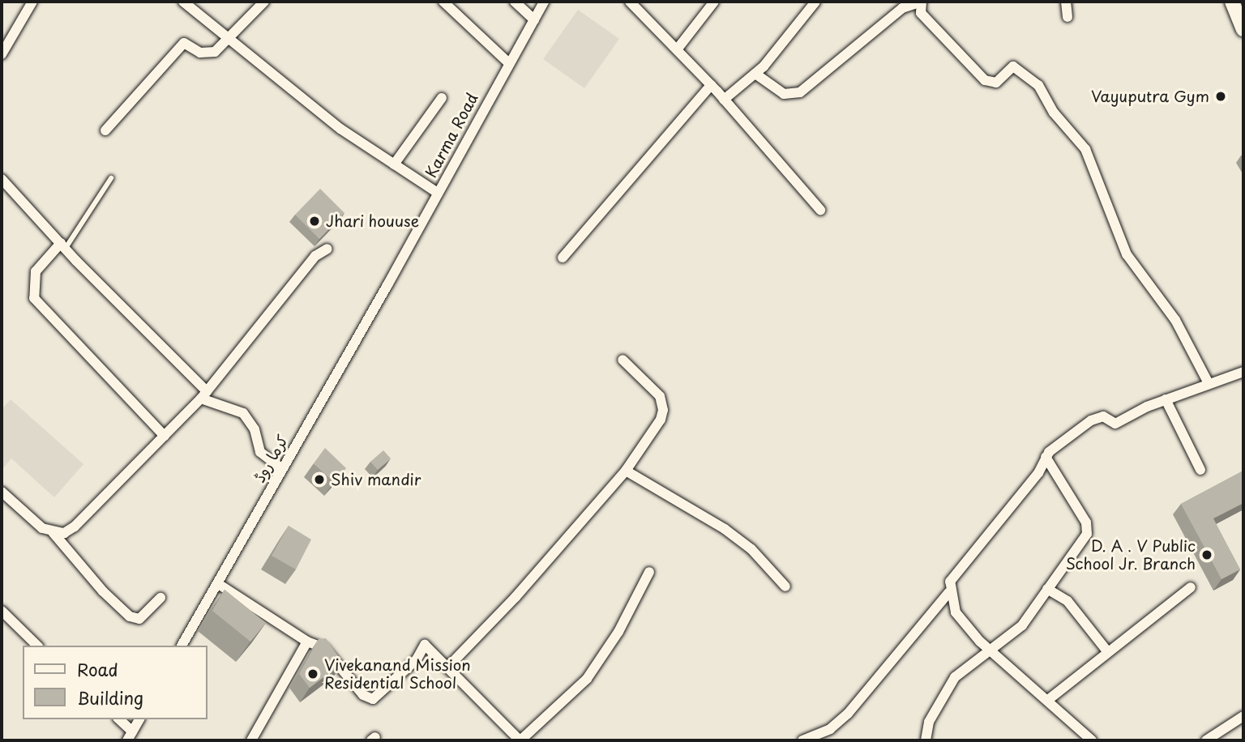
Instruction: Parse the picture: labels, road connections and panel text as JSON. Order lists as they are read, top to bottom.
{
  "streets": {
    "street": ["Karma Road", "کرما روڈ"]
  },
  "crossings": [
    ["Karma Road", "کرما روڈ"]
  ],
  "places": [
    "Vayuputra Gym",
    "Jhari houuse",
    "Shiv mandir",
    "D. A . V Public School Jr. Branch",
    "Vivekanand Mission Residential School"
  ],
  "legend": ["Road", "Building"]
}
